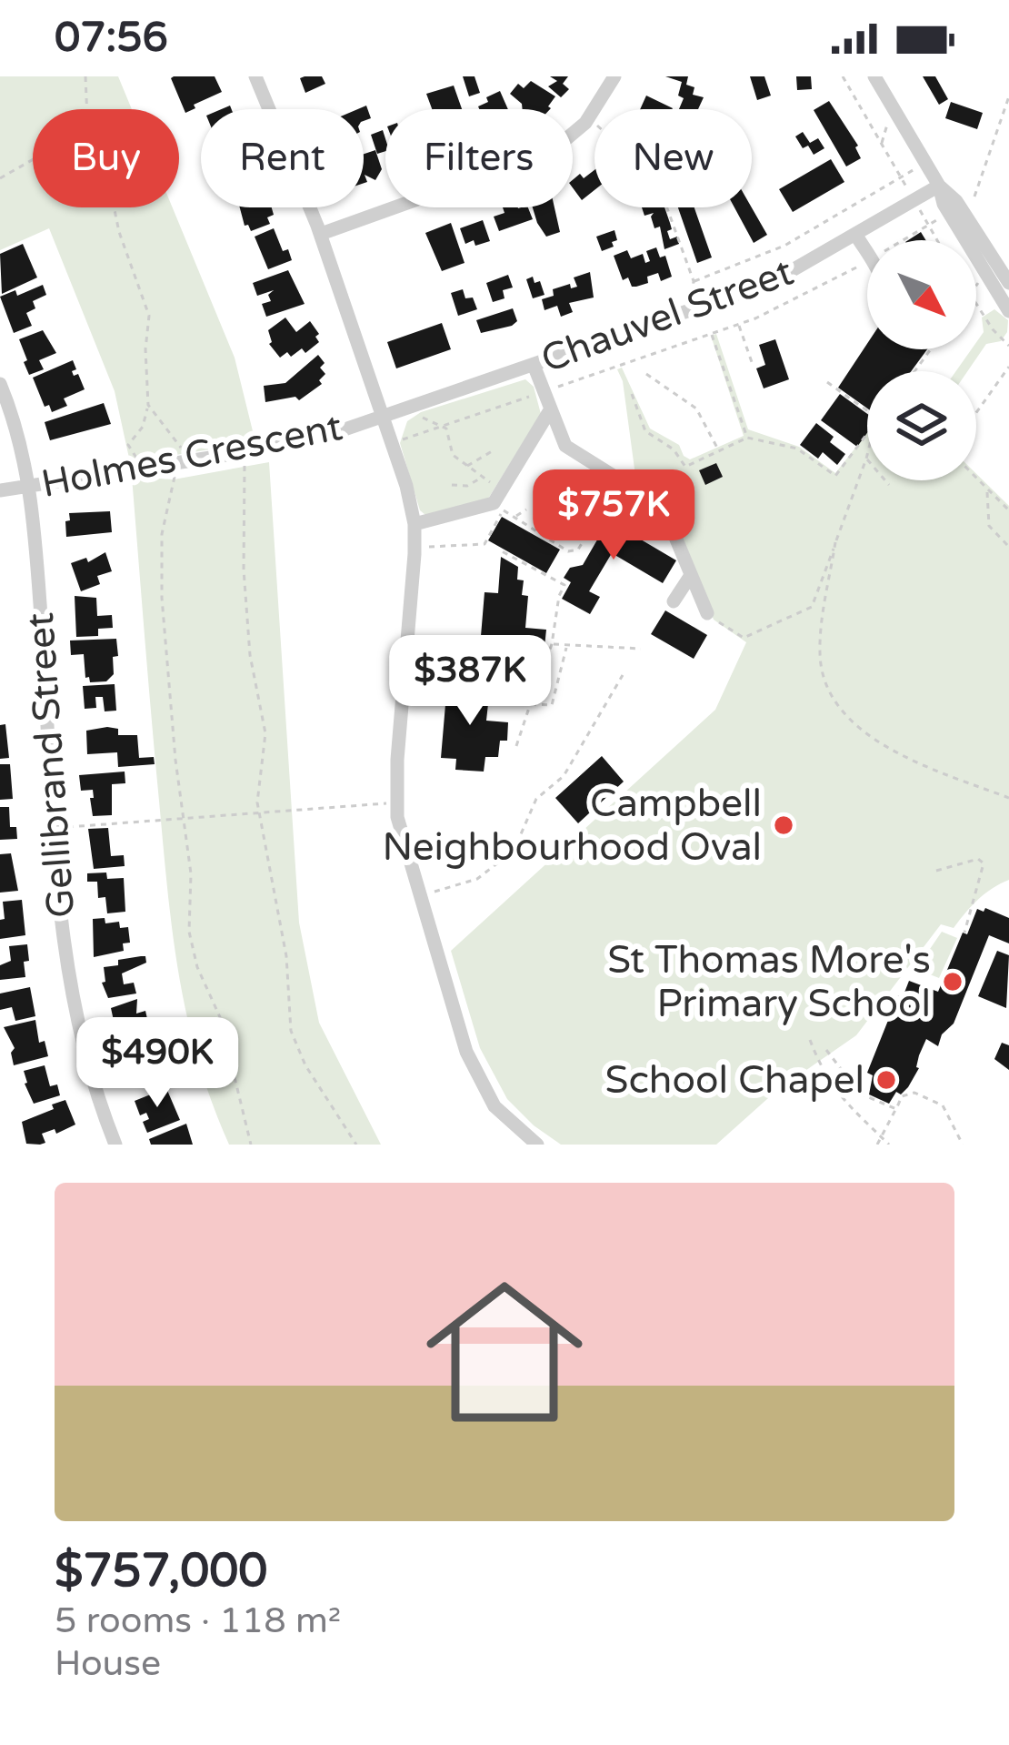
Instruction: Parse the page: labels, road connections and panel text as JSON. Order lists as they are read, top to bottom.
{
  "streets": {
    "street": ["Chauvel Street", "Holmes Crescent", "Gellibrand Street"]
  },
  "crossings": [
    ["Chauvel Street", "Holmes Crescent"],
    ["Holmes Crescent", "Gellibrand Street"]
  ],
  "places": ["Campbell Neighbourhood Oval", "St Thomas More's Primary School", "School Chapel"],
  "north": "bottom right",
  "page": {
    "status": "07:56",
    "chip": [
      "Buy",
      "Rent",
      "Filters",
      "New"
    ],
    "price": ["$757K", "$387K", "$490K"],
    "list": [
      {
        "name": "$757,000",
        "note": "5 rooms · 118 m² · House"
      }
    ]
  }
}
